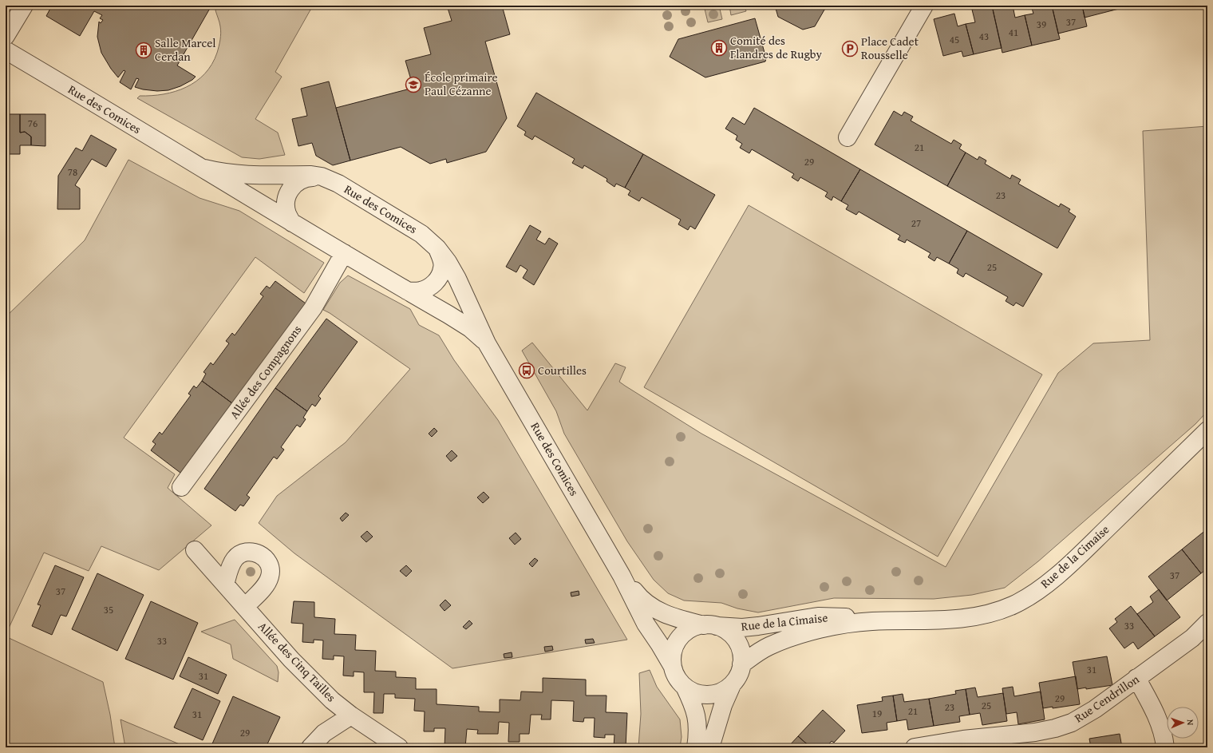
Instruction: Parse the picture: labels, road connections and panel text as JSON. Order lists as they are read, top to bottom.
{
  "streets": {
    "street": [
      "Rue des Comices",
      "Allée des Compagnons",
      "Rue de la Cimaise",
      "Allée des Cinq Tailles",
      "Rue Cendrillon"
    ]
  },
  "crossings": [
    ["Rue des Comices", "Allée des Compagnons"],
    ["Rue des Comices", "Rue de la Cimaise"]
  ],
  "places": {
    "building": ["Comité des Flandres de Rugby", "Salle Marcel Cerdan"],
    "parking": ["Place Cadet Rousselle"],
    "school or university": ["École primaire Paul Cézanne"],
    "bus stop": ["Courtilles"]
  },
  "house_numbers": [
    "37",
    "39",
    "41",
    "43",
    "45",
    "76",
    "21",
    "29",
    "78",
    "23",
    "27",
    "25",
    "37",
    "37",
    "35",
    "33",
    "33",
    "31",
    "31",
    "29",
    "25",
    "23",
    "21",
    "19",
    "31",
    "29"
  ],
  "north": "right"
}
